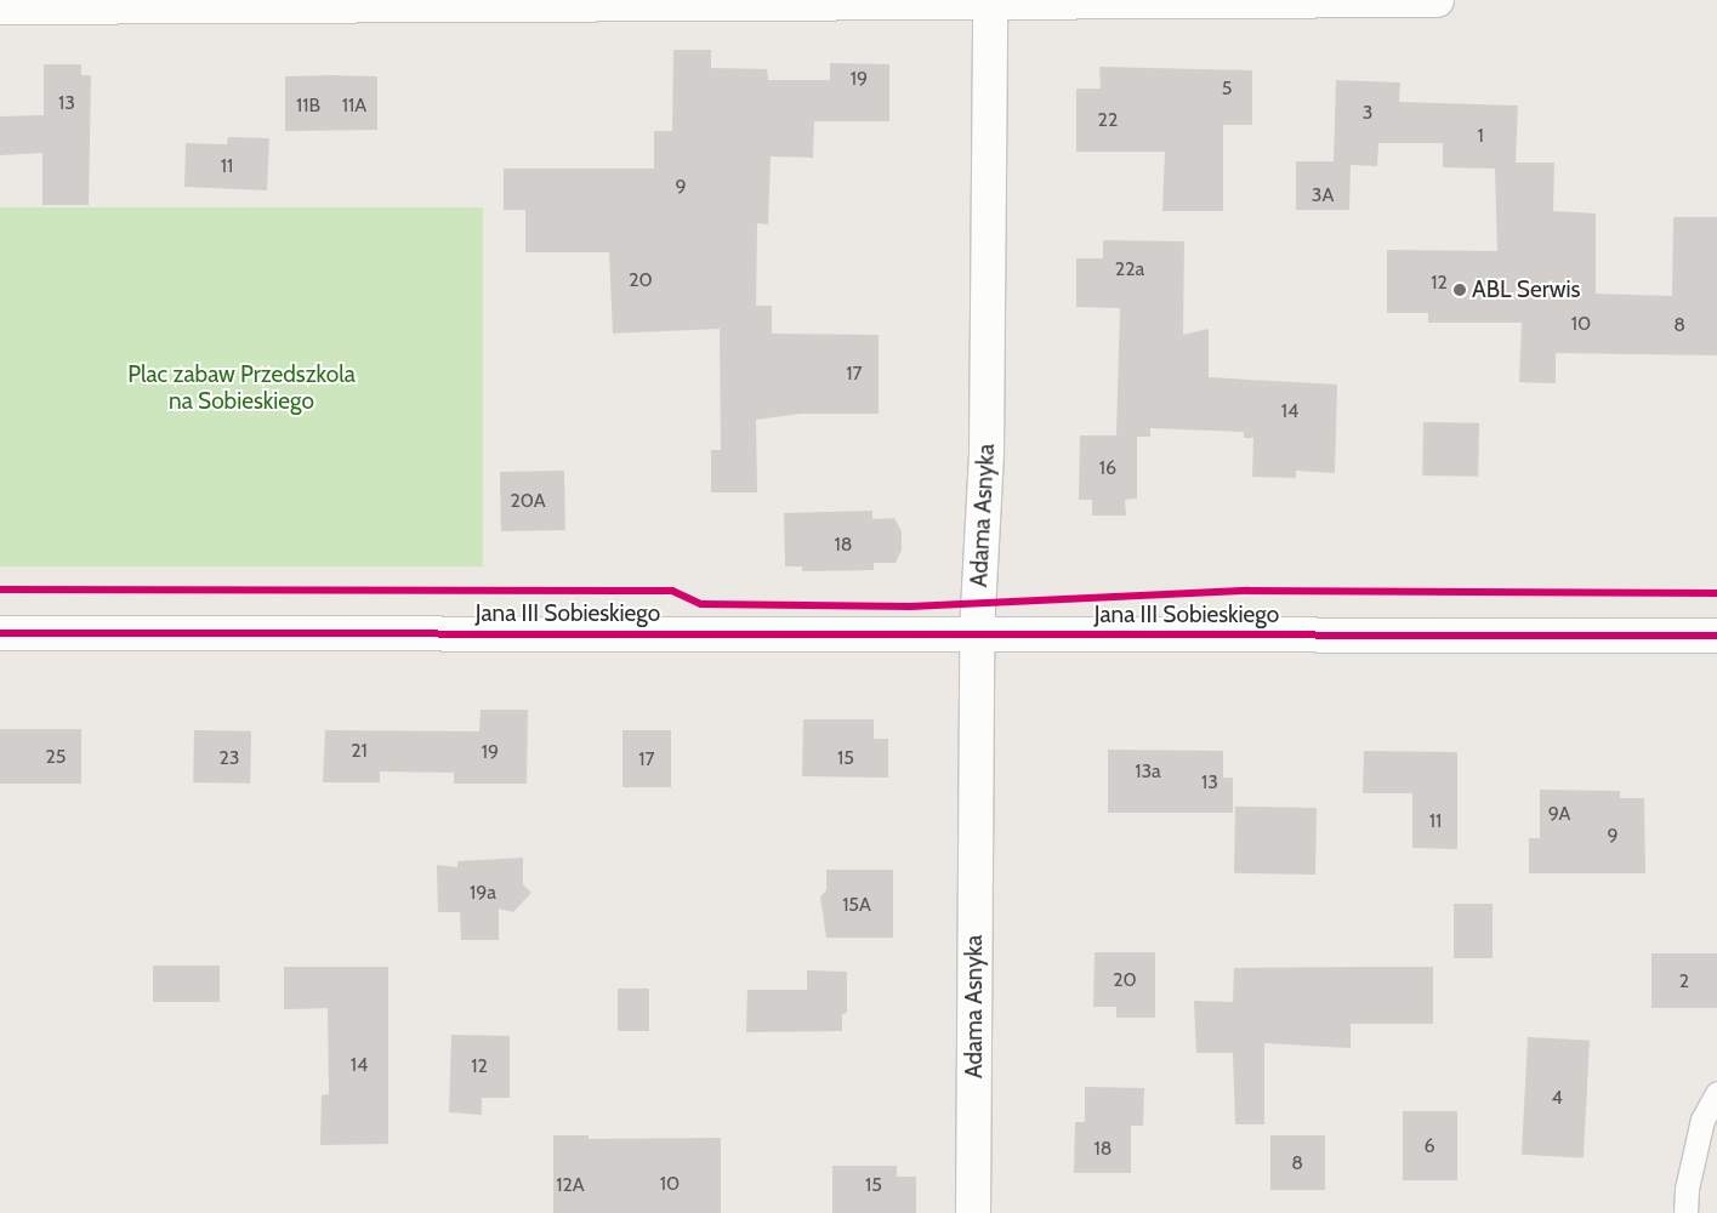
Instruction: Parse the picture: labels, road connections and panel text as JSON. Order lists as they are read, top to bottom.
{
  "streets": {
    "street": ["Adama Asnyka", "Jana III Sobieskiego"]
  },
  "crossings": [
    ["Adama Asnyka", "Jana III Sobieskiego"]
  ],
  "parks": ["Plac zabaw Przedszkola na Sobieskiego"],
  "places": ["ABL Serwis"],
  "house_numbers": [
    "19",
    "5",
    "13",
    "11B",
    "11A",
    "3",
    "22",
    "1",
    "11",
    "9",
    "3A",
    "22a",
    "20",
    "12",
    "10",
    "8",
    "17",
    "14",
    "16",
    "20A",
    "18",
    "21",
    "19",
    "25",
    "23",
    "15",
    "17",
    "13a",
    "13",
    "9A",
    "11",
    "9",
    "19a",
    "15A",
    "20",
    "2",
    "14",
    "12",
    "4",
    "6",
    "18",
    "8",
    "10",
    "12A",
    "15"
  ]
}
